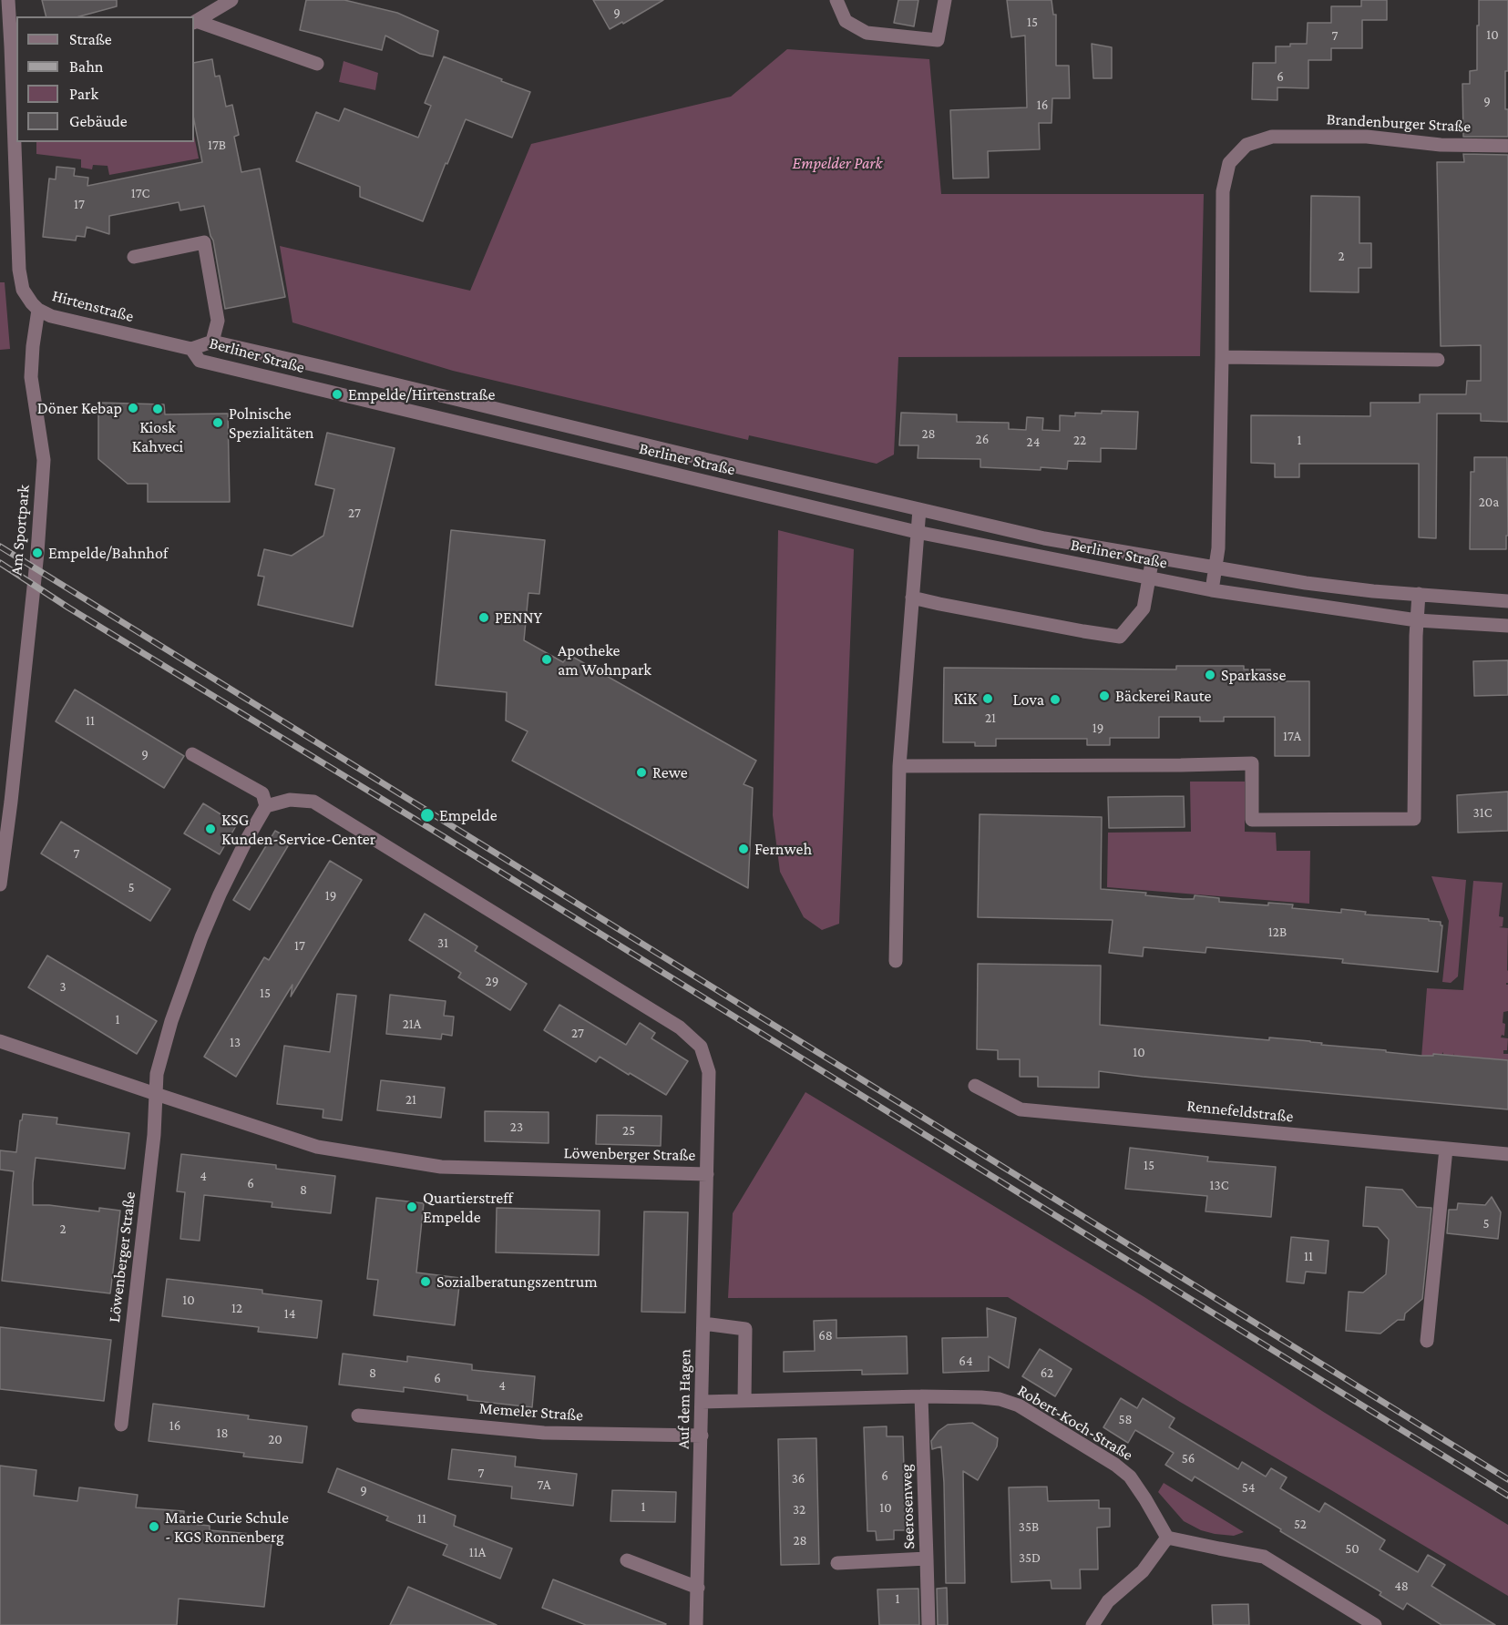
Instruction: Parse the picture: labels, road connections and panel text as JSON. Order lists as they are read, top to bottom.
{
  "streets": {
    "street": [
      "Brandenburger Straße",
      "Hirtenstraße",
      "Berliner Straße",
      "Am Sportpark",
      "Rennefeldstraße",
      "Löwenberger Straße",
      "Auf dem Hagen",
      "Memeler Straße",
      "Robert-Koch-Straße",
      "Seerosenweg"
    ]
  },
  "crossings": [
    ["Brandenburger Straße", "Berliner Straße"],
    ["Hirtenstraße", "Berliner Straße"],
    ["Hirtenstraße", "Am Sportpark"],
    ["Löwenberger Straße", "Auf dem Hagen"],
    ["Auf dem Hagen", "Memeler Straße"],
    ["Auf dem Hagen", "Robert-Koch-Straße"],
    ["Robert-Koch-Straße", "Seerosenweg"]
  ],
  "parks": ["Empelder Park"],
  "places": [
    "Empelde/Hirtenstraße",
    "Döner Kebap",
    "Kiosk Kahveci",
    "Polnische Spezialitäten",
    "Empelde/Bahnhof",
    "PENNY",
    "Apotheke am Wohnpark",
    "Sparkasse",
    "Bäckerei Raute",
    "KiK",
    "Lova",
    "Rewe",
    "Empelde",
    "KSG Kunden-Service-Center",
    "Fernweh",
    "Quartierstreff Empelde",
    "Sozialberatungszentrum",
    "Marie Curie Schule - KGS Ronnenberg"
  ],
  "house_numbers": [
    "9",
    "15",
    "10",
    "7",
    "6",
    "9",
    "16",
    "17B",
    "17C",
    "17",
    "2",
    "28",
    "26",
    "22",
    "1",
    "24",
    "20a",
    "27",
    "21",
    "11",
    "19",
    "17A",
    "9",
    "31C",
    "7",
    "5",
    "19",
    "12B",
    "31",
    "17",
    "29",
    "3",
    "15",
    "1",
    "21A",
    "27",
    "13",
    "10",
    "21",
    "23",
    "25",
    "15",
    "4",
    "6",
    "13C",
    "8",
    "5",
    "2",
    "11",
    "10",
    "12",
    "14",
    "68",
    "64",
    "8",
    "62",
    "6",
    "4",
    "58",
    "16",
    "18",
    "20",
    "56",
    "7",
    "6",
    "36",
    "7A",
    "54",
    "9",
    "1",
    "10",
    "32",
    "11",
    "52",
    "35B",
    "28",
    "50",
    "11A",
    "35D",
    "48",
    "1"
  ],
  "legend": [
    "Straße",
    "Bahn",
    "Park",
    "Gebäude"
  ]
}
